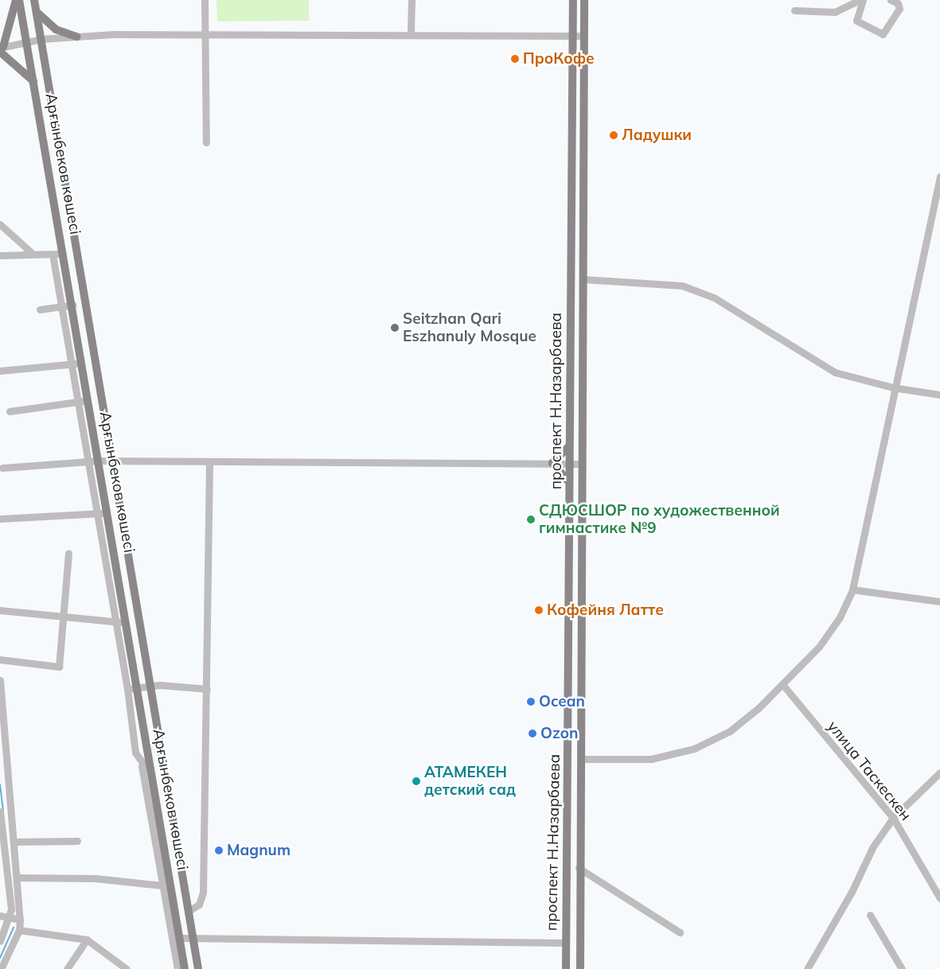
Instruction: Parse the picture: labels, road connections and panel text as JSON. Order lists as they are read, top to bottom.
{
  "streets": {
    "main road": ["Арғынбеков көшесі", "проспект Н.Назарбаева"],
    "street": ["улица Таскескен"]
  },
  "places": [
    "ПроКофе",
    "Ладушки",
    "Seitzhan Qari Eszhanuly Mosque",
    "СДЮСШОР по художественной гимнастике №9",
    "Кофейня Латте",
    "Ocean",
    "Ozon",
    "АТАМЕКЕН детский сад",
    "Magnum"
  ]
}
